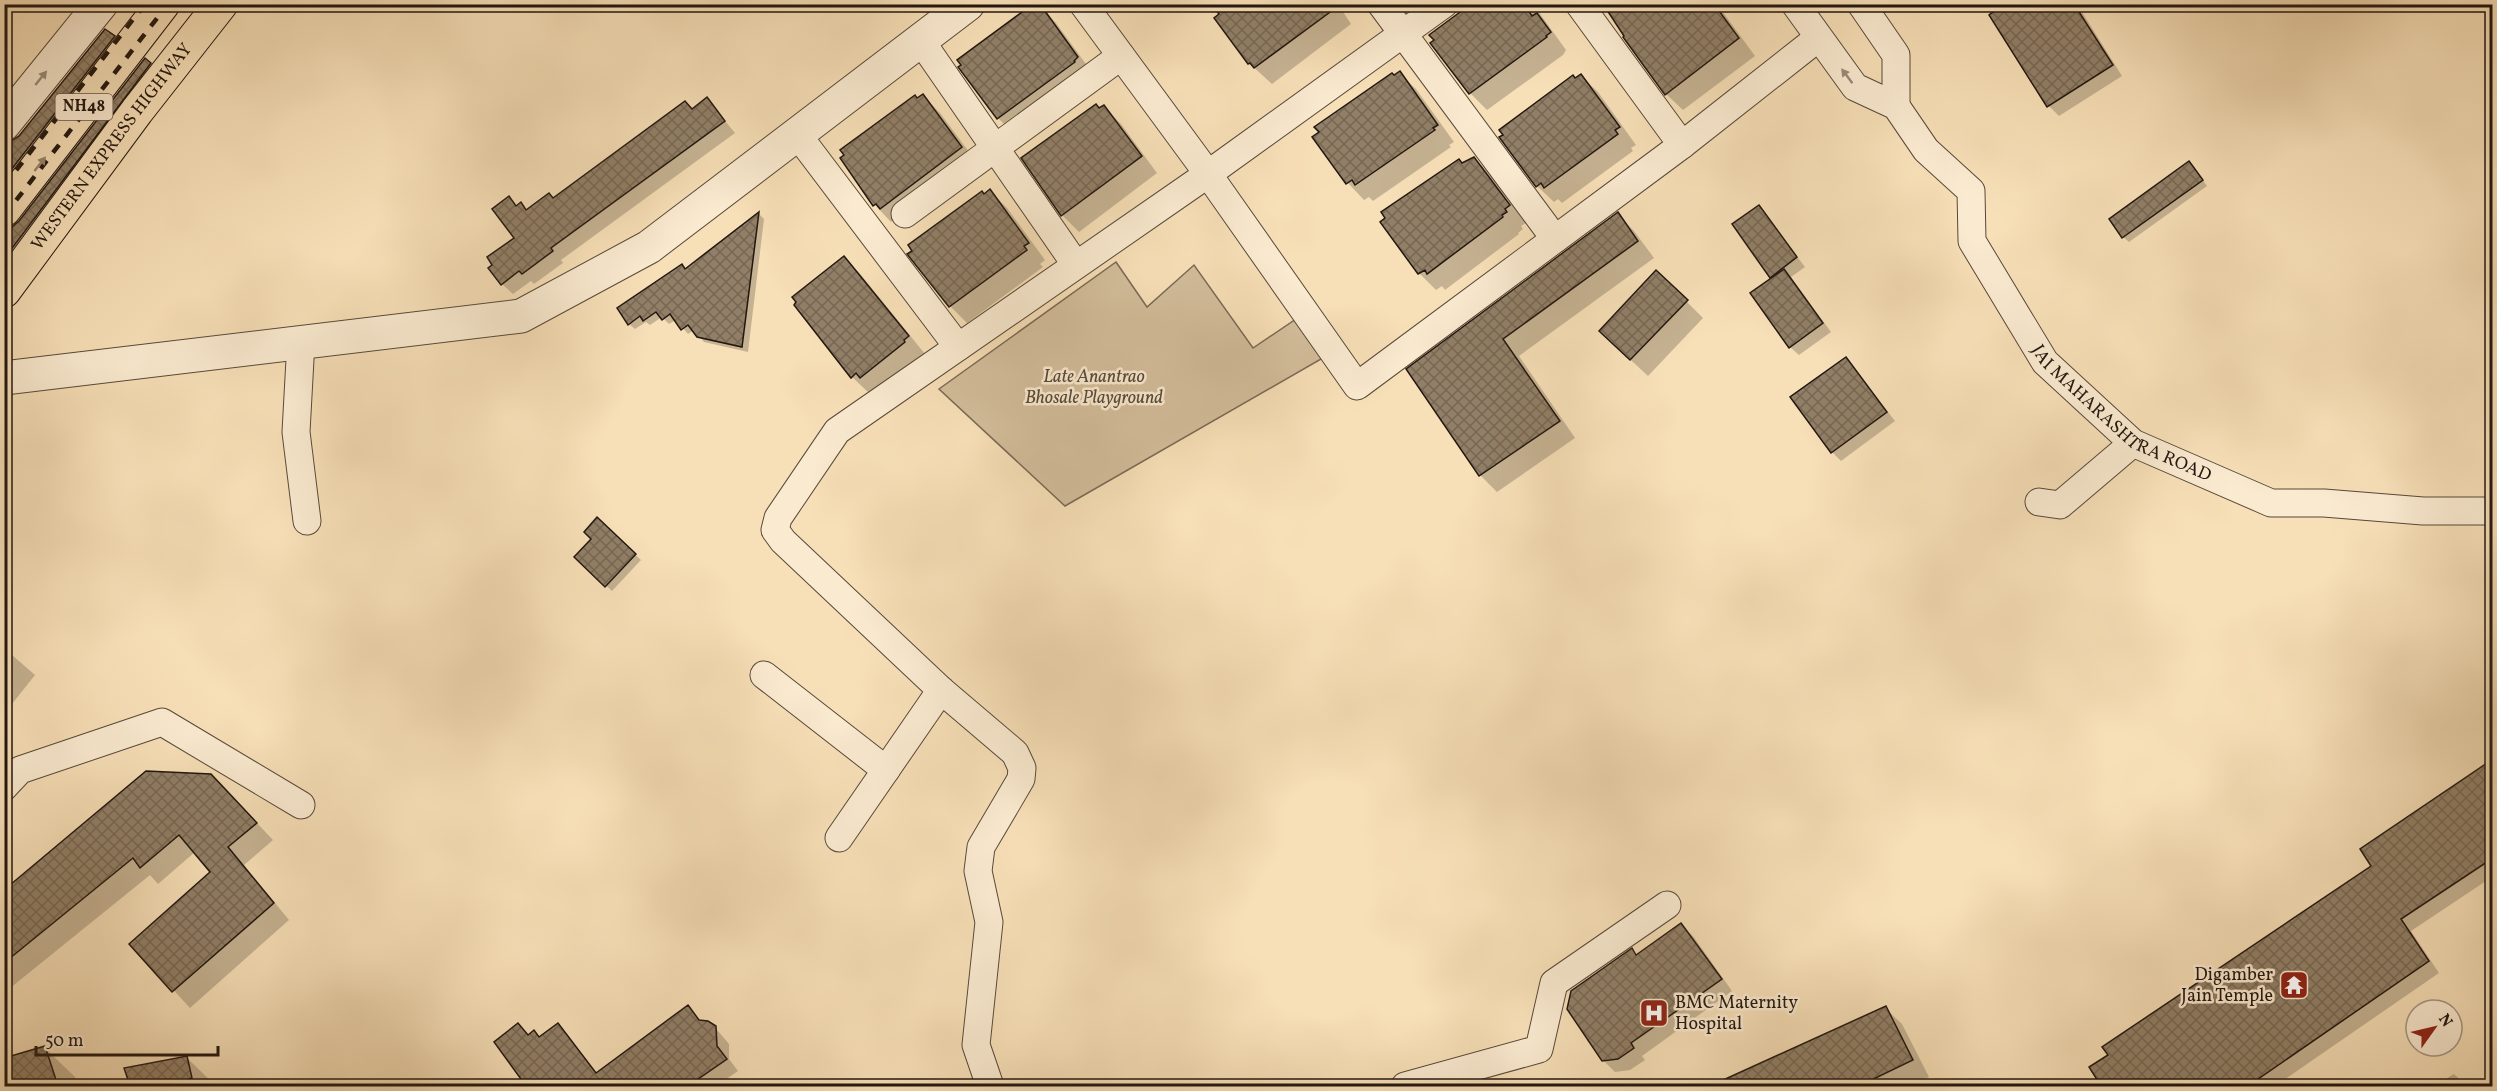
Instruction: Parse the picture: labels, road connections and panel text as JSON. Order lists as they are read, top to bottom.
{
  "streets": {
    "highway": ["NH48", "WESTERN EXPRESS HIGHWAY"],
    "street": ["JAI MAHARASHTRA ROAD"]
  },
  "parks": ["Late Anantrao Bhosale Playground"],
  "places": {
    "temple": ["Digamber Jain Temple"],
    "hospital": ["BMC Maternity Hospital"]
  },
  "scale_bar": "50 m",
  "north": "top right"
}
